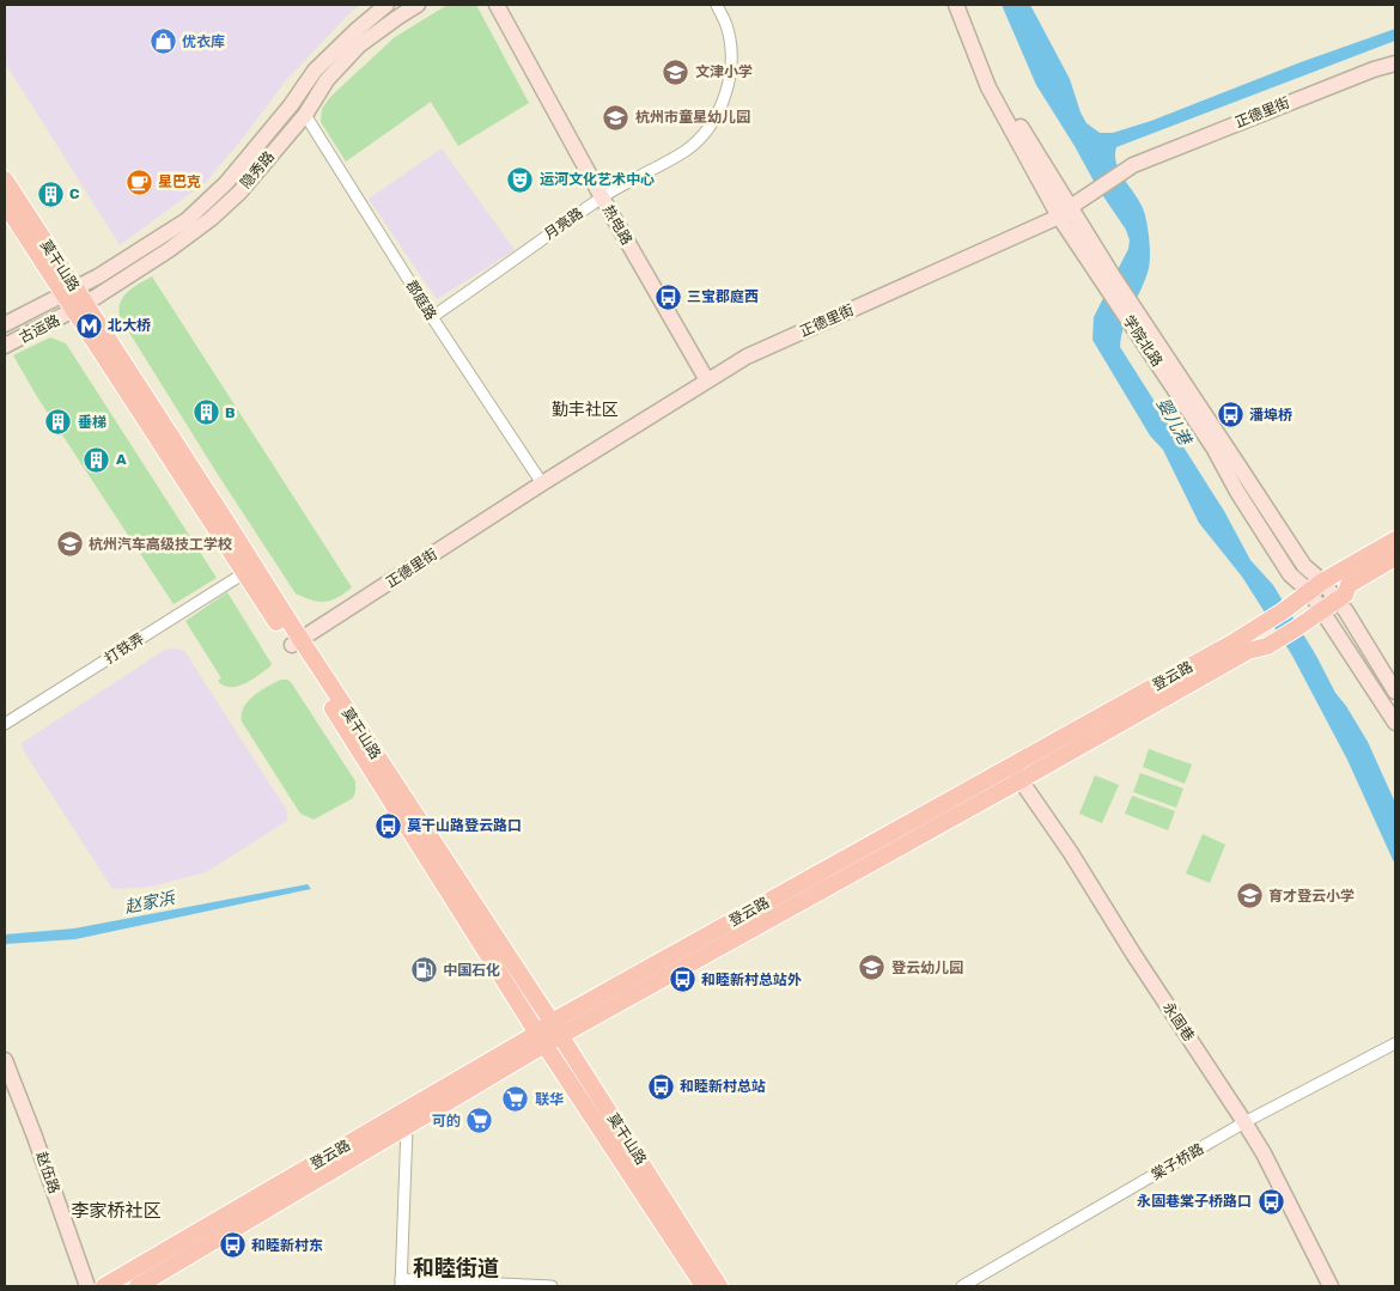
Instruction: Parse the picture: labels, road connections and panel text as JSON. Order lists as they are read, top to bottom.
{
  "streets": {
    "main road": [
      "正德里街",
      "隐秀路",
      "热电路",
      "莫干山路",
      "古运路",
      "学院北路",
      "登云路",
      "永固巷",
      "赵伍路"
    ],
    "street": [
      "月亮路",
      "郡庭路",
      "打铁弄",
      "棠子桥路"
    ]
  },
  "crossings": [
    ["正德里街", "热电路"],
    ["正德里街", "莫干山路"],
    ["正德里街", "郡庭路"],
    ["正德里街", "学院北路"],
    ["隐秀路", "莫干山路"],
    ["隐秀路", "郡庭路"],
    ["隐秀路", "古运路"],
    ["月亮路", "热电路"],
    ["月亮路", "郡庭路"],
    ["莫干山路", "古运路"],
    ["莫干山路", "打铁弄"],
    ["莫干山路", "登云路"],
    ["学院北路", "登云路"],
    ["登云路", "永固巷"],
    ["永固巷", "棠子桥路"]
  ],
  "districts": ["勤丰社区", "李家桥社区", "和睦街道"],
  "water": ["婴儿港", "赵家浜"],
  "places": {
    "shop": ["优衣库"],
    "school or university": [
      "文津小学",
      "杭州市童星幼儿园",
      "杭州汽车高级技工学校",
      "育才登云小学",
      "登云幼儿园"
    ],
    "theatre": ["运河文化艺术中心"],
    "cafe": ["星巴克"],
    "building": [
      "C",
      "B",
      "垂梯",
      "A"
    ],
    "bus stop": [
      "三宝郡庭西",
      "潘埠桥",
      "莫干山路登云路口",
      "和睦新村总站外",
      "和睦新村总站",
      "永固巷棠子桥路口",
      "和睦新村东"
    ],
    "metro station": ["北大桥"],
    "fuel station": ["中国石化"],
    "supermarket": ["联华", "可的"]
  }
}
